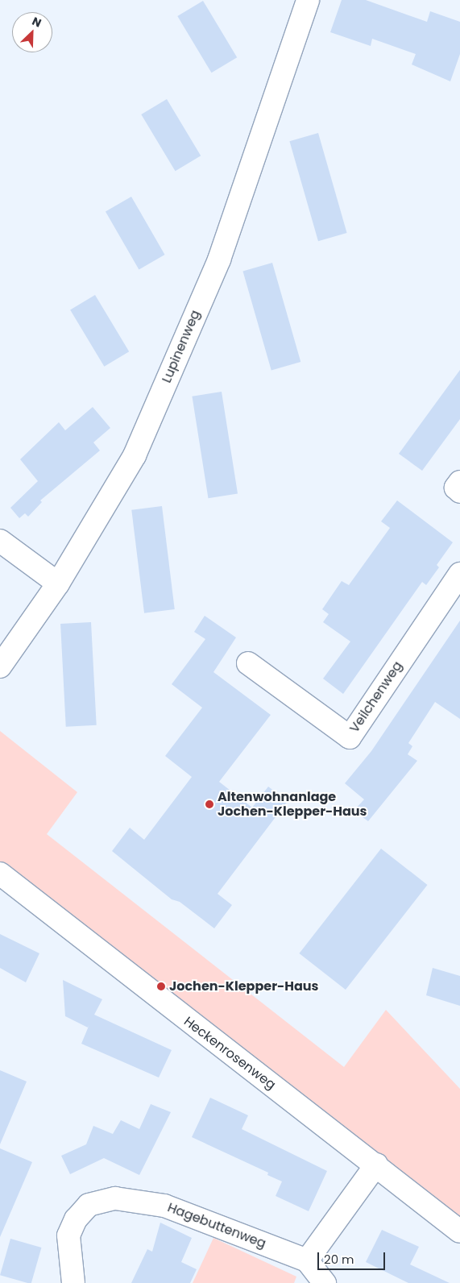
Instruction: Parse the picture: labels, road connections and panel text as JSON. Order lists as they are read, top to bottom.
{
  "streets": {
    "street": [
      "Lupinenweg",
      "Veilchenweg",
      "Heckenrosenweg",
      "Hagebuttenweg"
    ]
  },
  "places": ["Altenwohnanlage Jochen-Klepper-Haus", "Jochen-Klepper-Haus"],
  "scale_bar": "20 m",
  "north": "top right"
}
